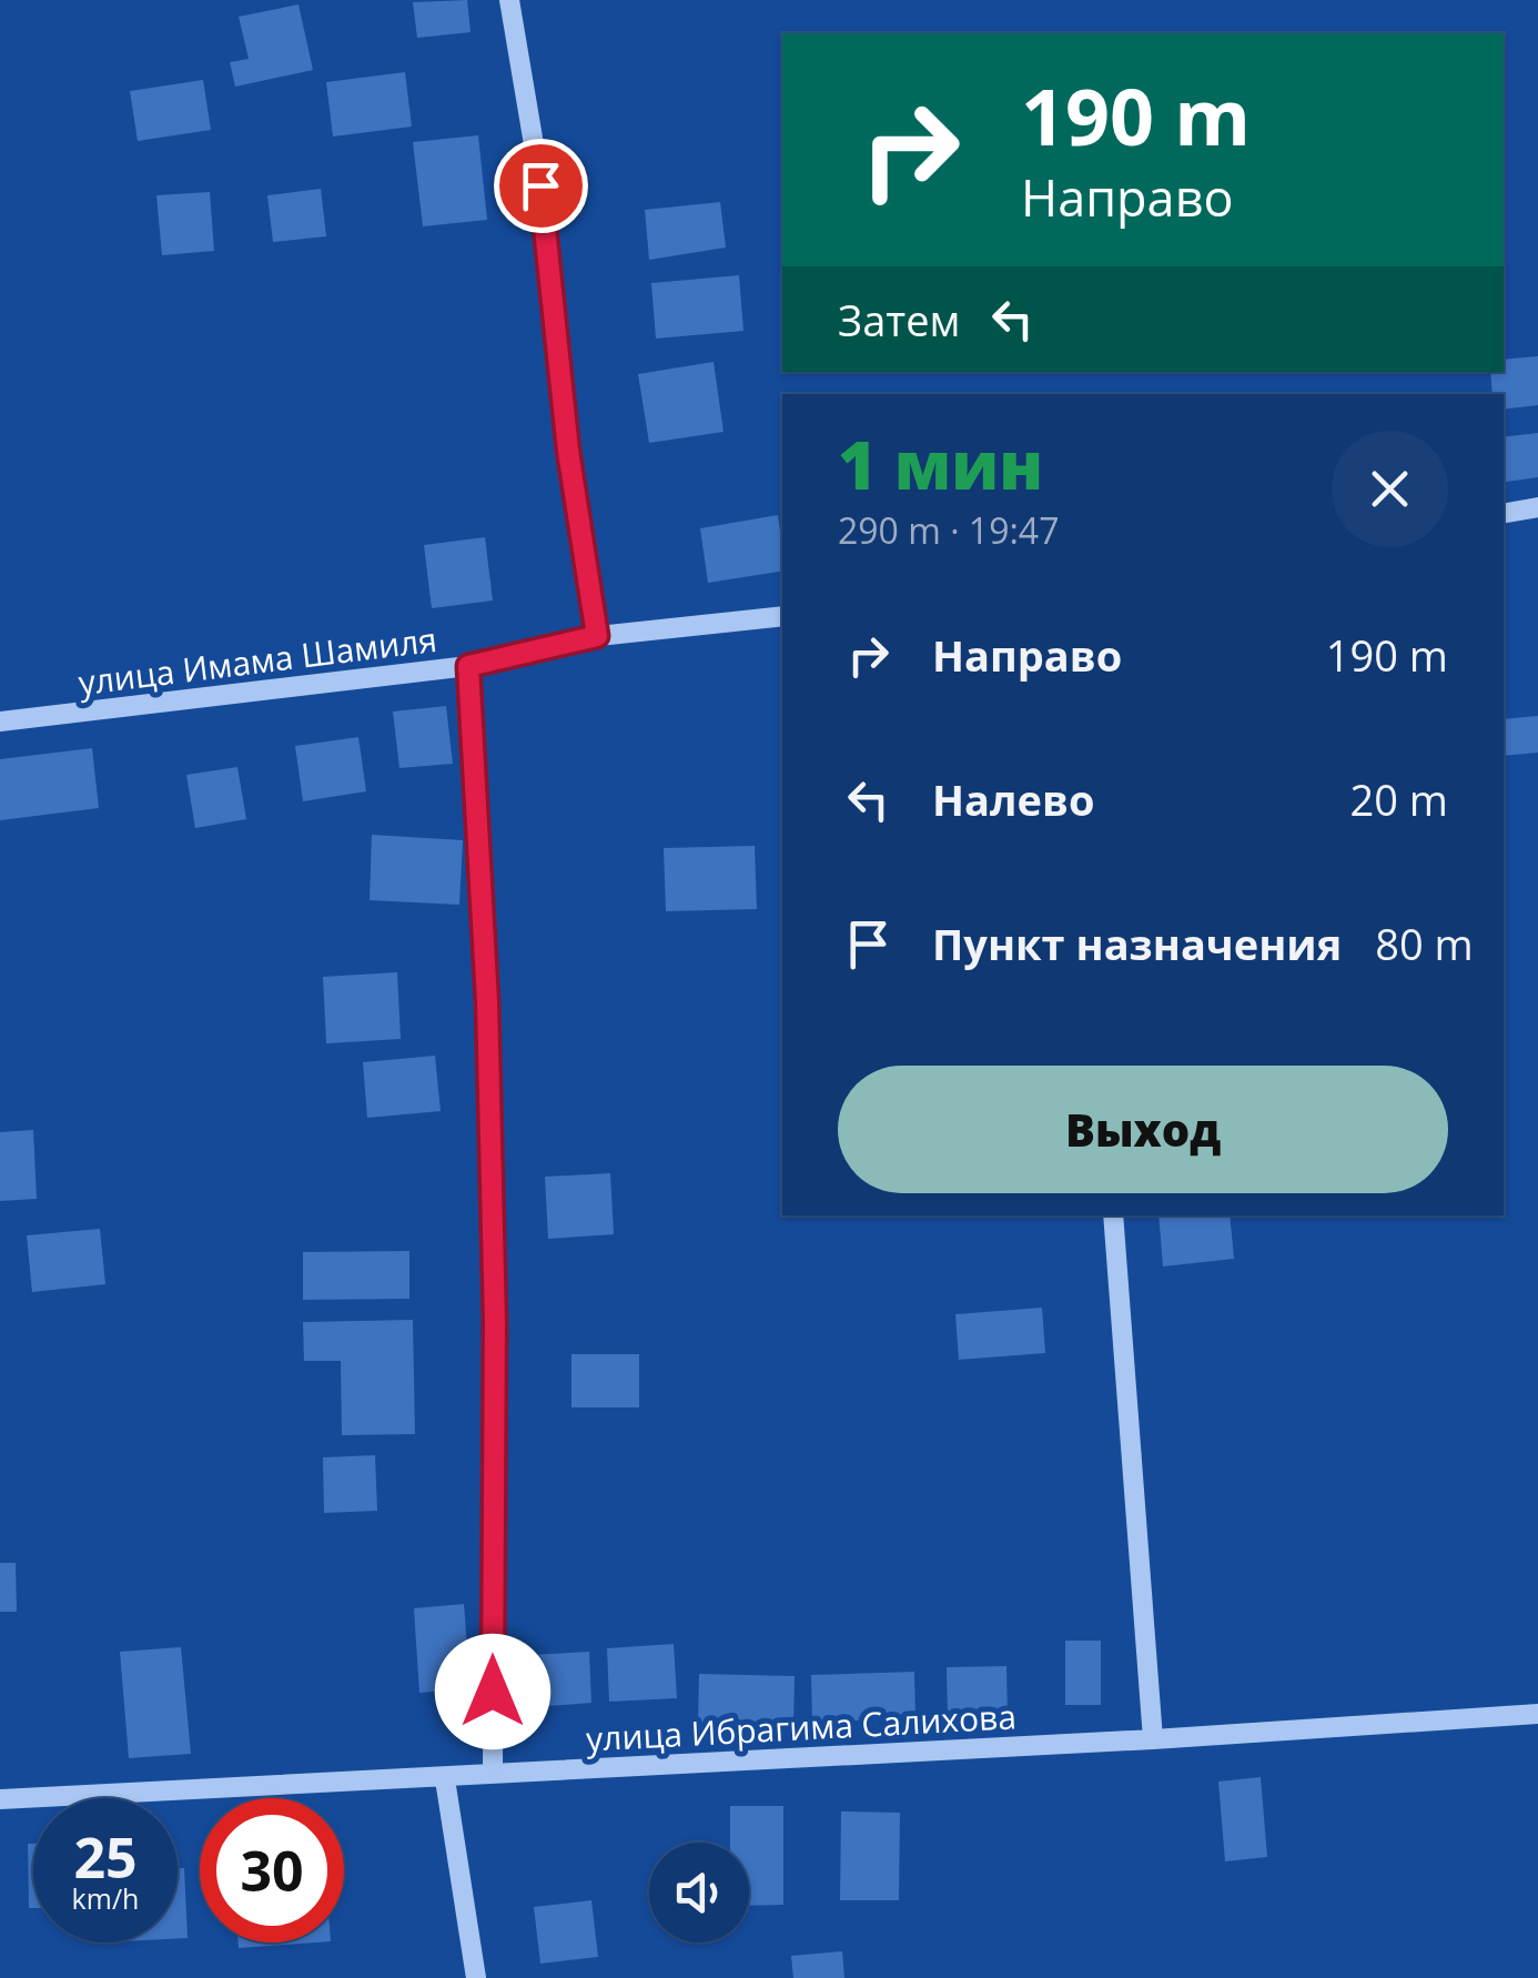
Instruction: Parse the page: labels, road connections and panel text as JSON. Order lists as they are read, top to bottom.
{
  "streets": {
    "street": ["улица Имама Шамиля", "улица Ибрагима Салихова"]
  },
  "page": {
    "turn": ["190 m", "Направо"],
    "then": "Затем",
    "heading": ["1 мин", "290 m · 19:47"],
    "list": [
      {
        "name": "Направо",
        "value": "190 m"
      },
      {
        "name": "Налево",
        "value": "20 m"
      },
      {
        "name": "Пункт назначения",
        "value": "80 m"
      }
    ],
    "buttons": "Выход",
    "speed": "25 km/h",
    "limit": "30"
  }
}
